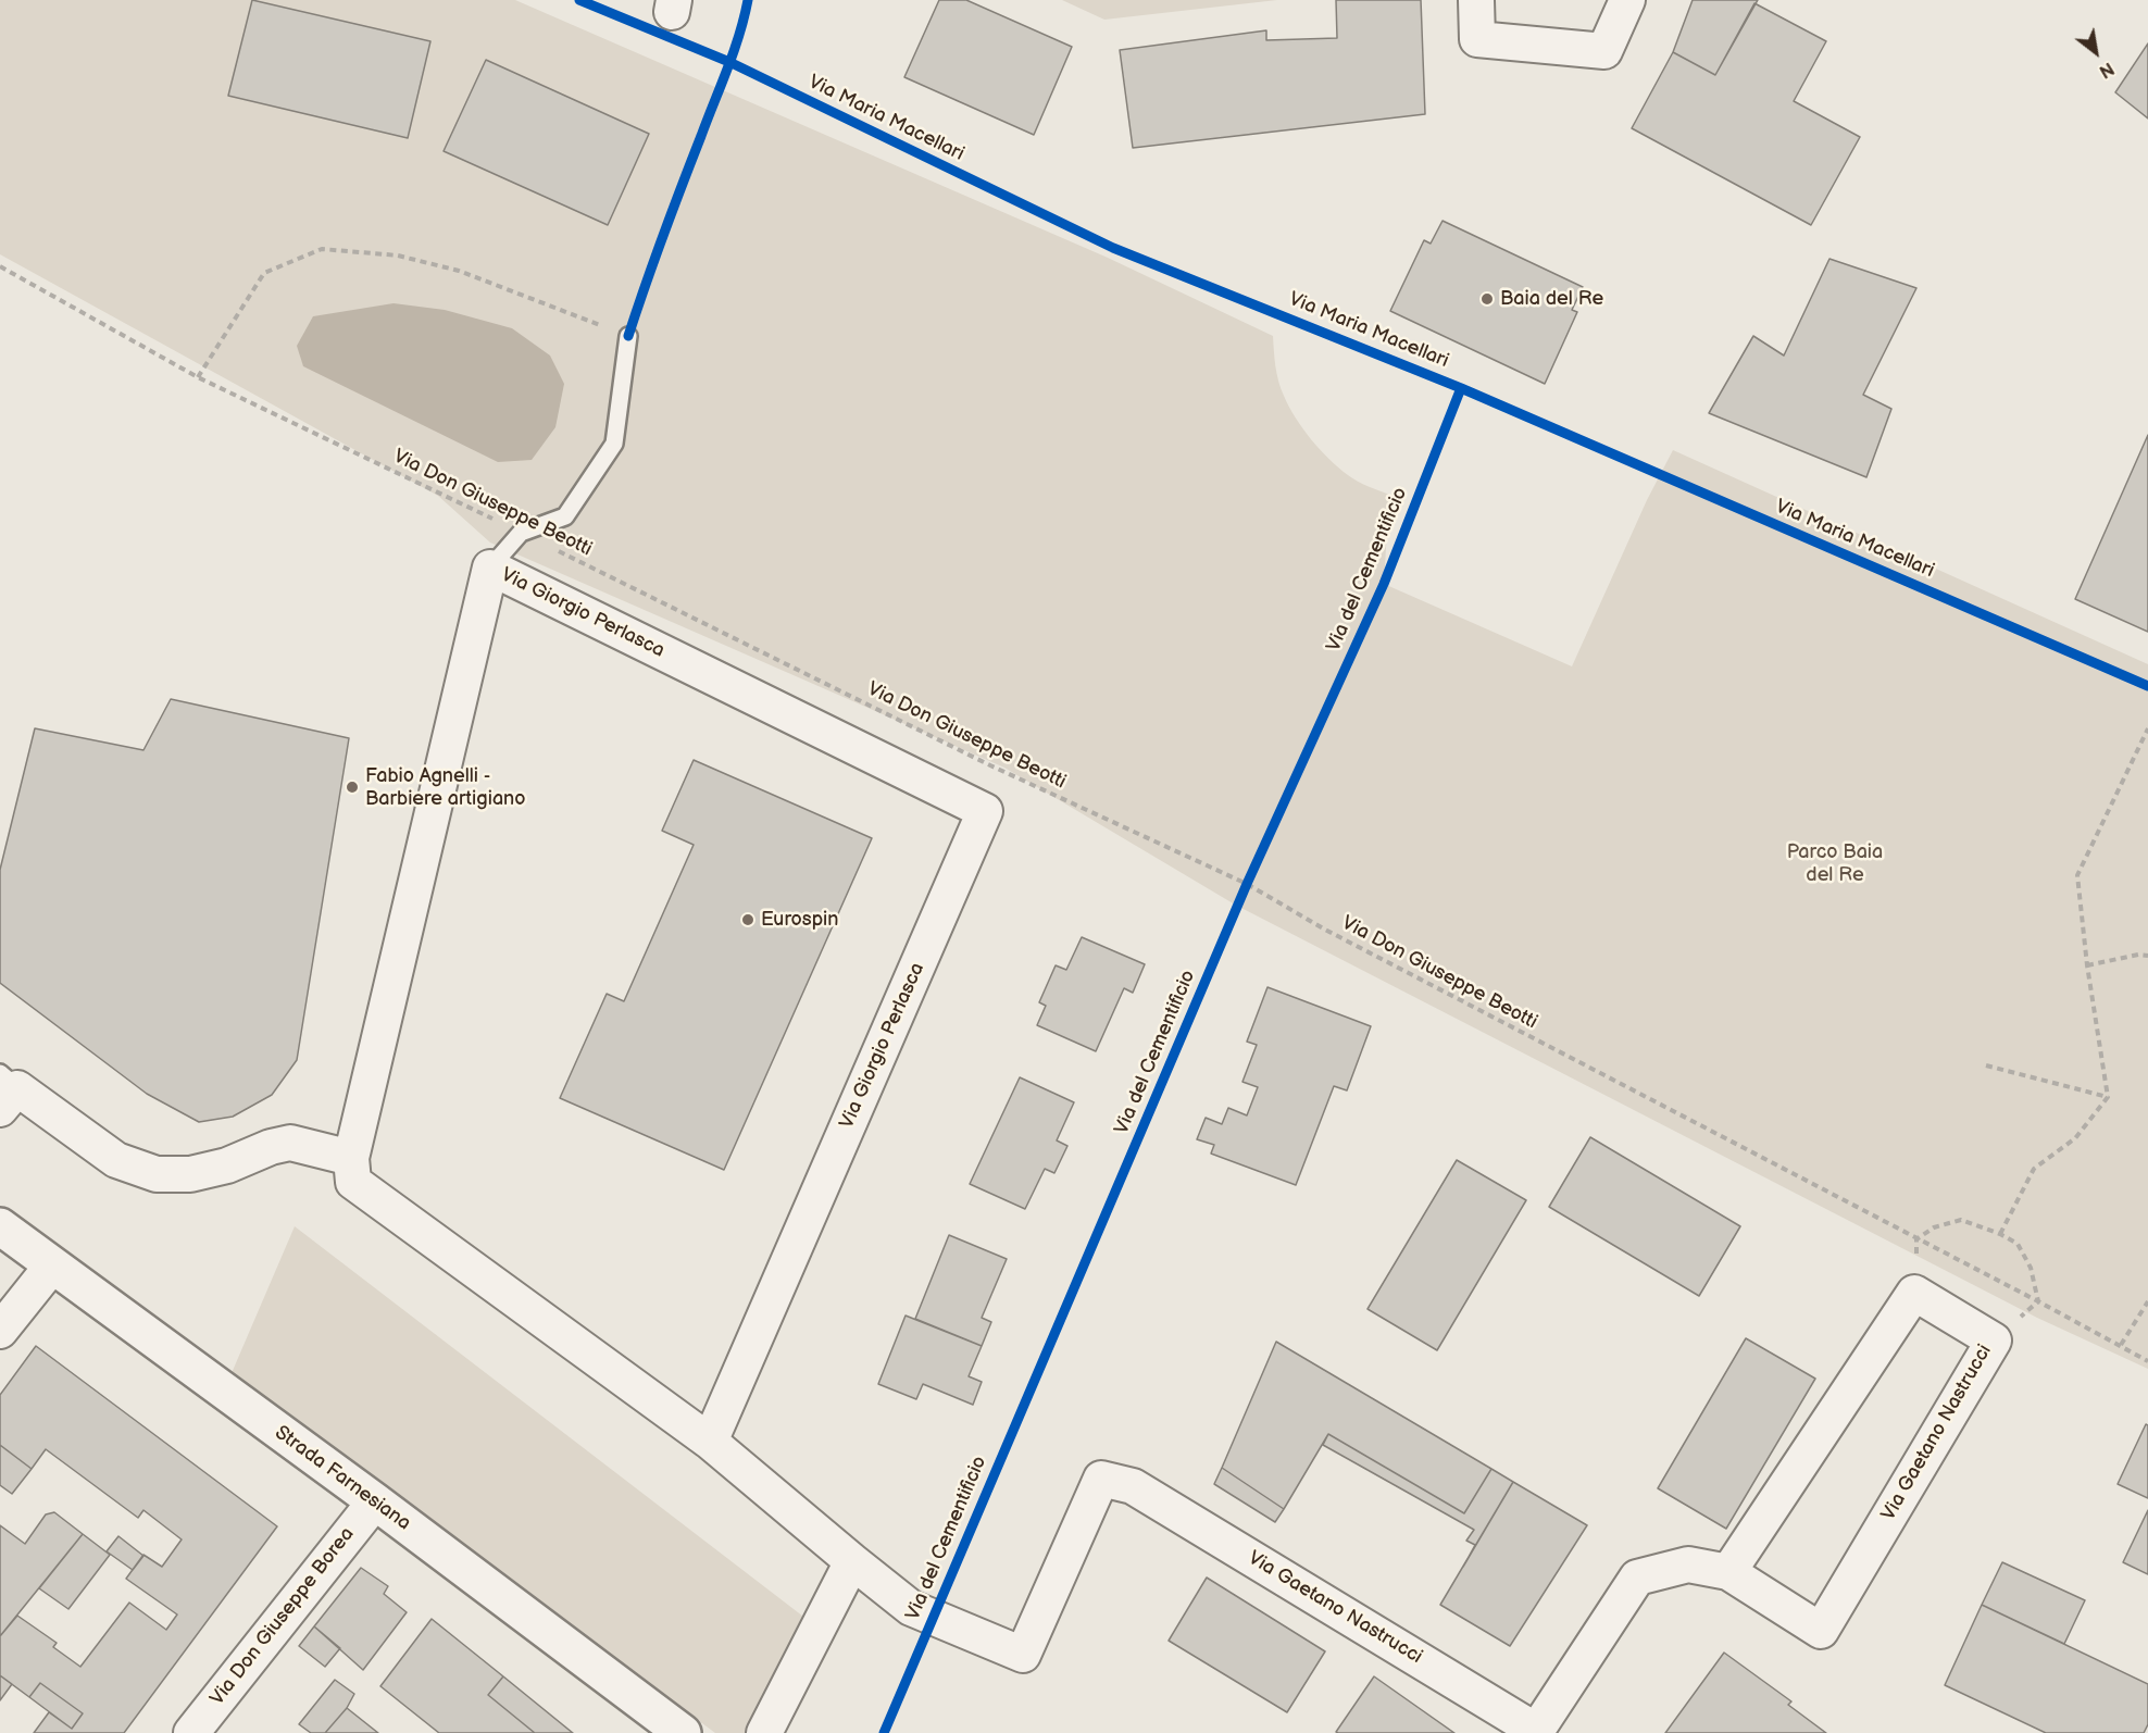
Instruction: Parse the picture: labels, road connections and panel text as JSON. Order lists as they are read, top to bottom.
{
  "streets": {
    "street": [
      "Via Giorgio Perlasca",
      "Via Gaetano Nastrucci",
      "Strada Farnesiana",
      "Via Don Giuseppe Borea"
    ],
    "path": ["Via Don Giuseppe Beotti"],
    "cycle path": ["Via Maria Macellari", "Via del Cementificio"]
  },
  "crossings": [
    ["Strada Farnesiana", "Via Don Giuseppe Borea"]
  ],
  "parks": ["Parco Baia del Re"],
  "places": ["Baia del Re", "Fabio Agnelli - Barbiere artigiano", "Eurospin"],
  "north": "bottom right"
}
